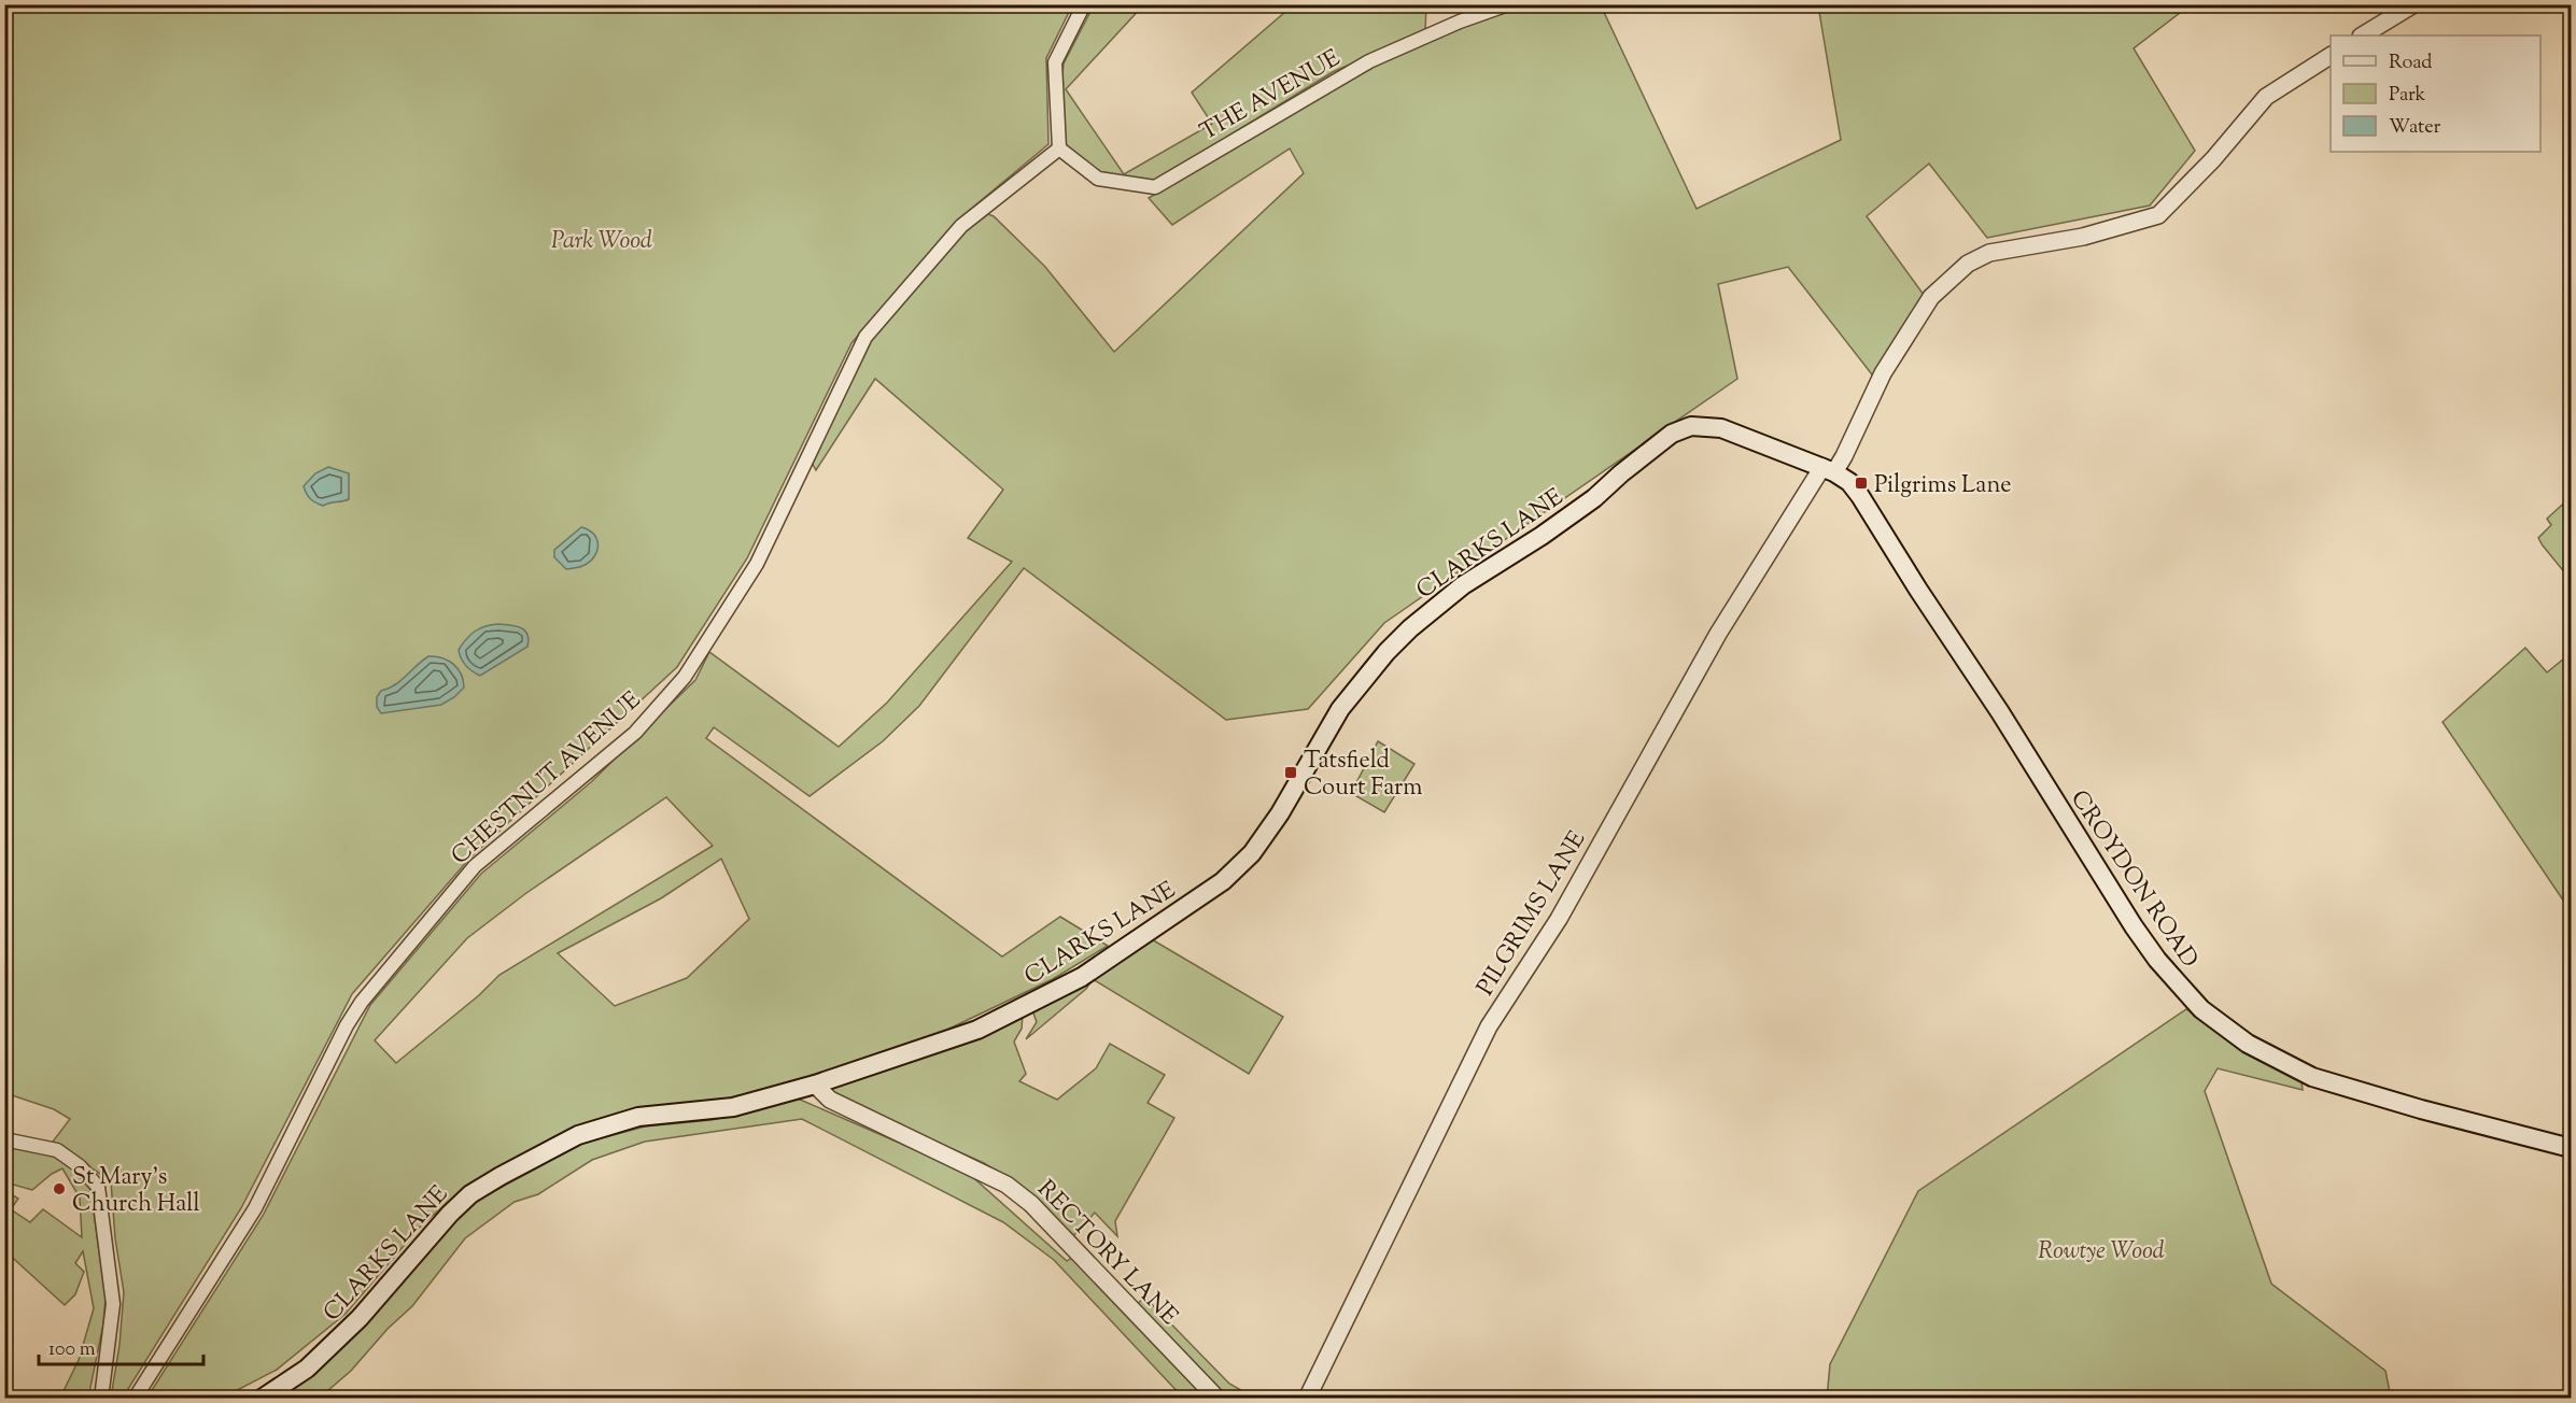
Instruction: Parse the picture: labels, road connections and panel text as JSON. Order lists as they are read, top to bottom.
{
  "streets": {
    "main road": ["CLARKS LANE", "CROYDON ROAD"],
    "street": [
      "THE AVENUE",
      "CHESTNUT AVENUE",
      "PILGRIMS LANE",
      "RECTORY LANE"
    ]
  },
  "crossings": [
    ["THE AVENUE", "CHESTNUT AVENUE"],
    ["CLARKS LANE", "CROYDON ROAD"],
    ["CLARKS LANE", "PILGRIMS LANE"],
    ["CLARKS LANE", "RECTORY LANE"],
    ["CROYDON ROAD", "PILGRIMS LANE"]
  ],
  "parks": ["Park Wood", "Rowtye Wood"],
  "places": {
    "transit": ["Pilgrims Lane", "Tatsfield Court Farm"],
    "other": ["St Mary's Church Hall"]
  },
  "legend": ["Road", "Park", "Water"],
  "scale_bar": "100 m"
}
